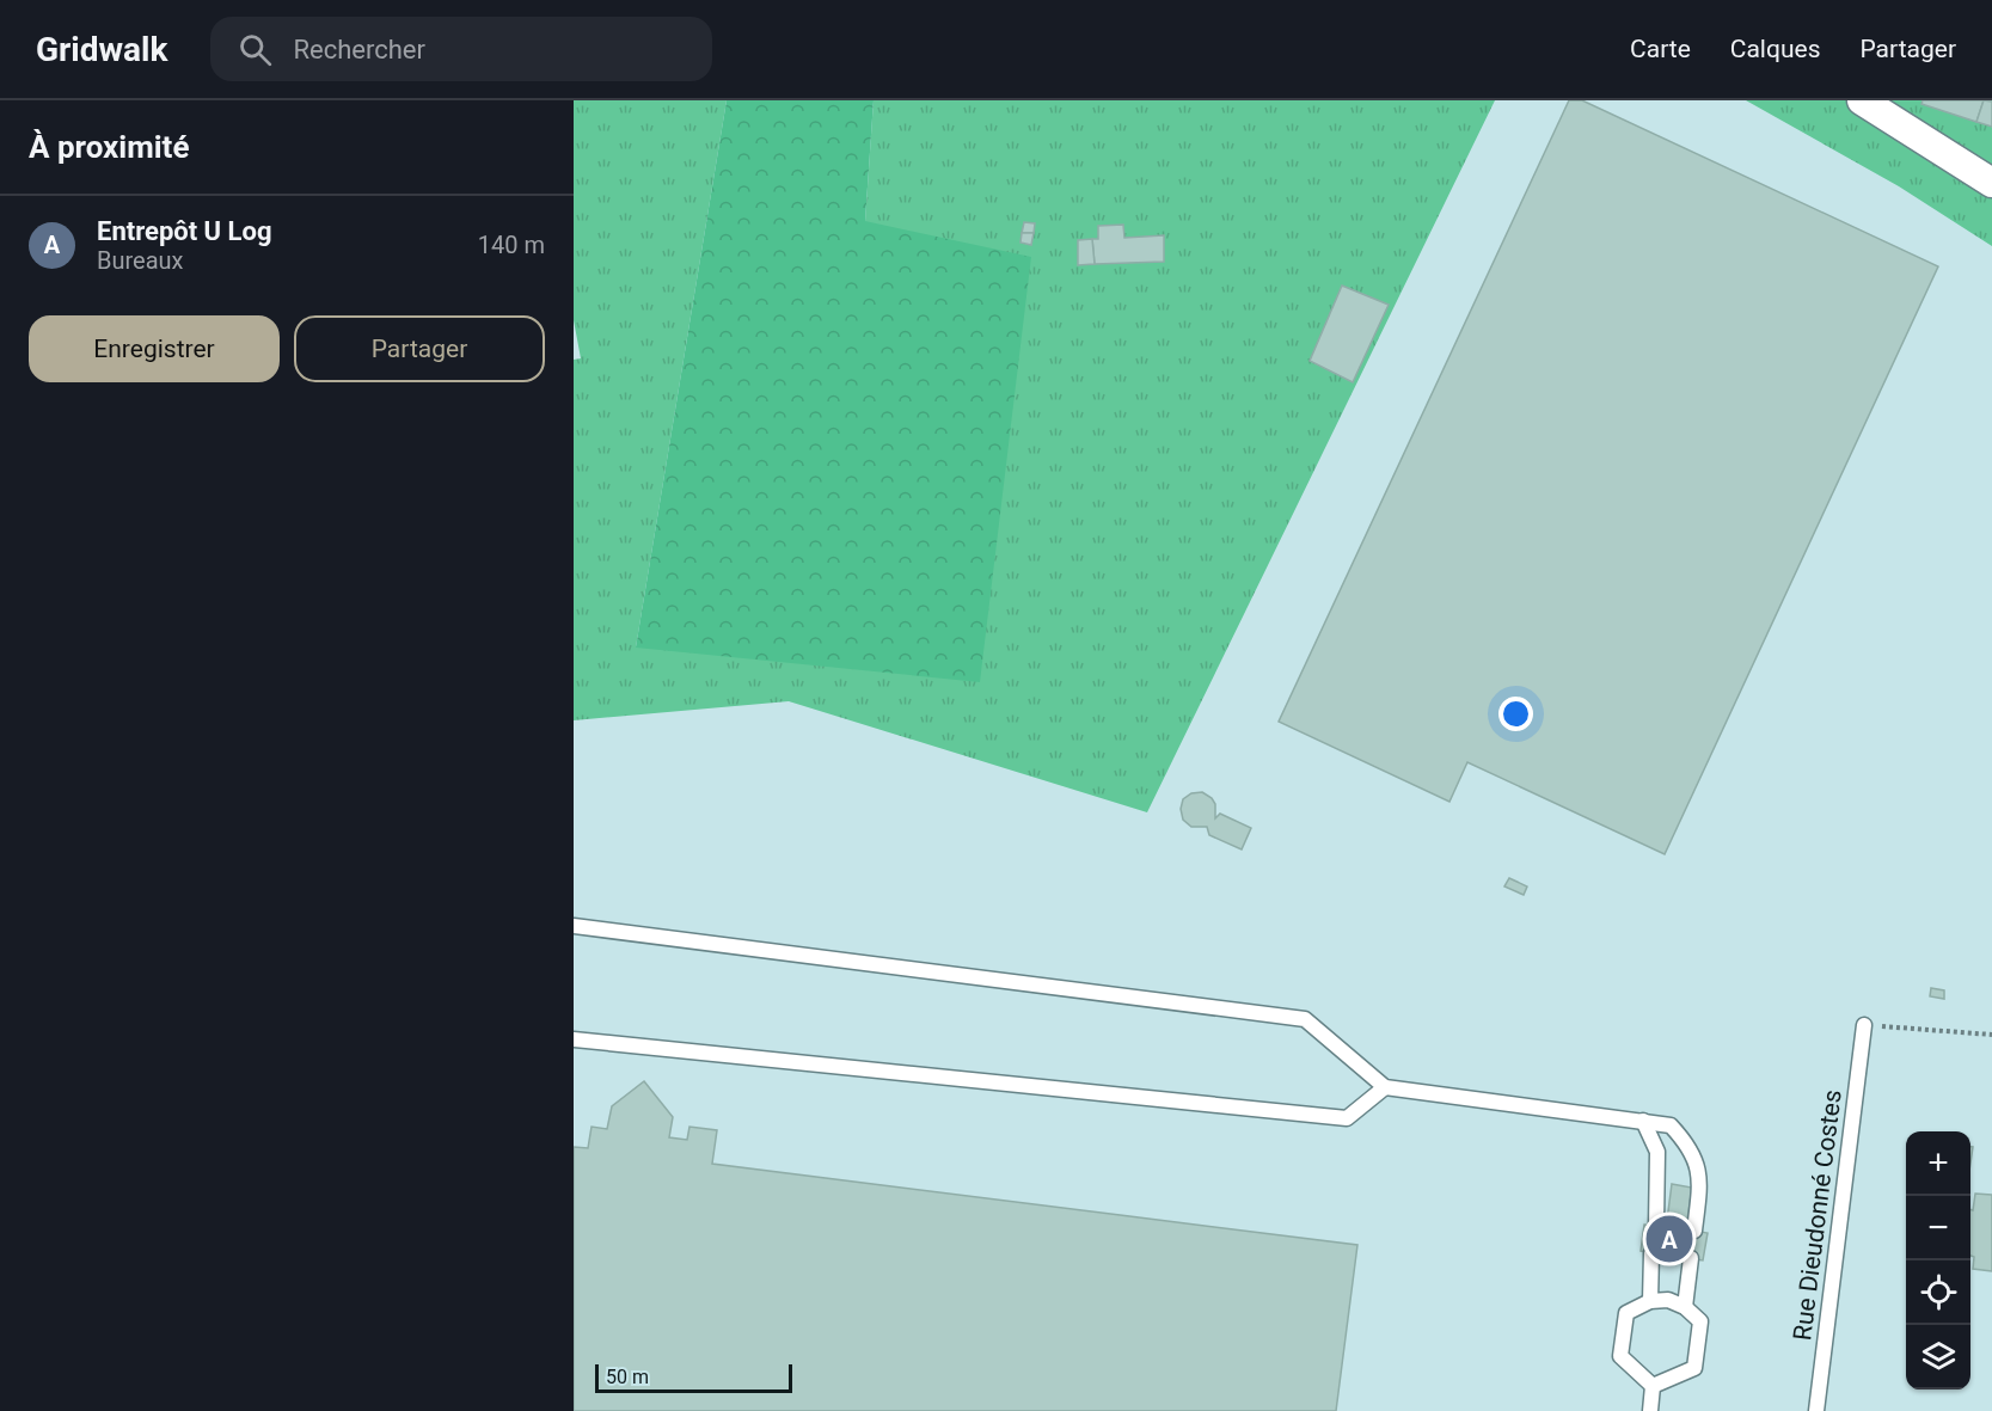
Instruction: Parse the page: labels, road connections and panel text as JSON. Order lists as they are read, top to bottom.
{
  "streets": {
    "lane": ["Rue Dieudonné Costes"]
  },
  "scale_bar": "50 m",
  "page": {
    "header": "Gridwalk",
    "search": "Rechercher",
    "nav": ["Carte", "Calques", "Partager"],
    "heading": "À proximité",
    "list": [
      {
        "mark": "A",
        "name": "Entrepôt U Log",
        "note": "Bureaux",
        "value": "140 m"
      }
    ],
    "buttons": ["Enregistrer", "Partager"],
    "map_buttons": ["+", "−"],
    "pins": "A",
    "scale": "50 m"
  }
}
